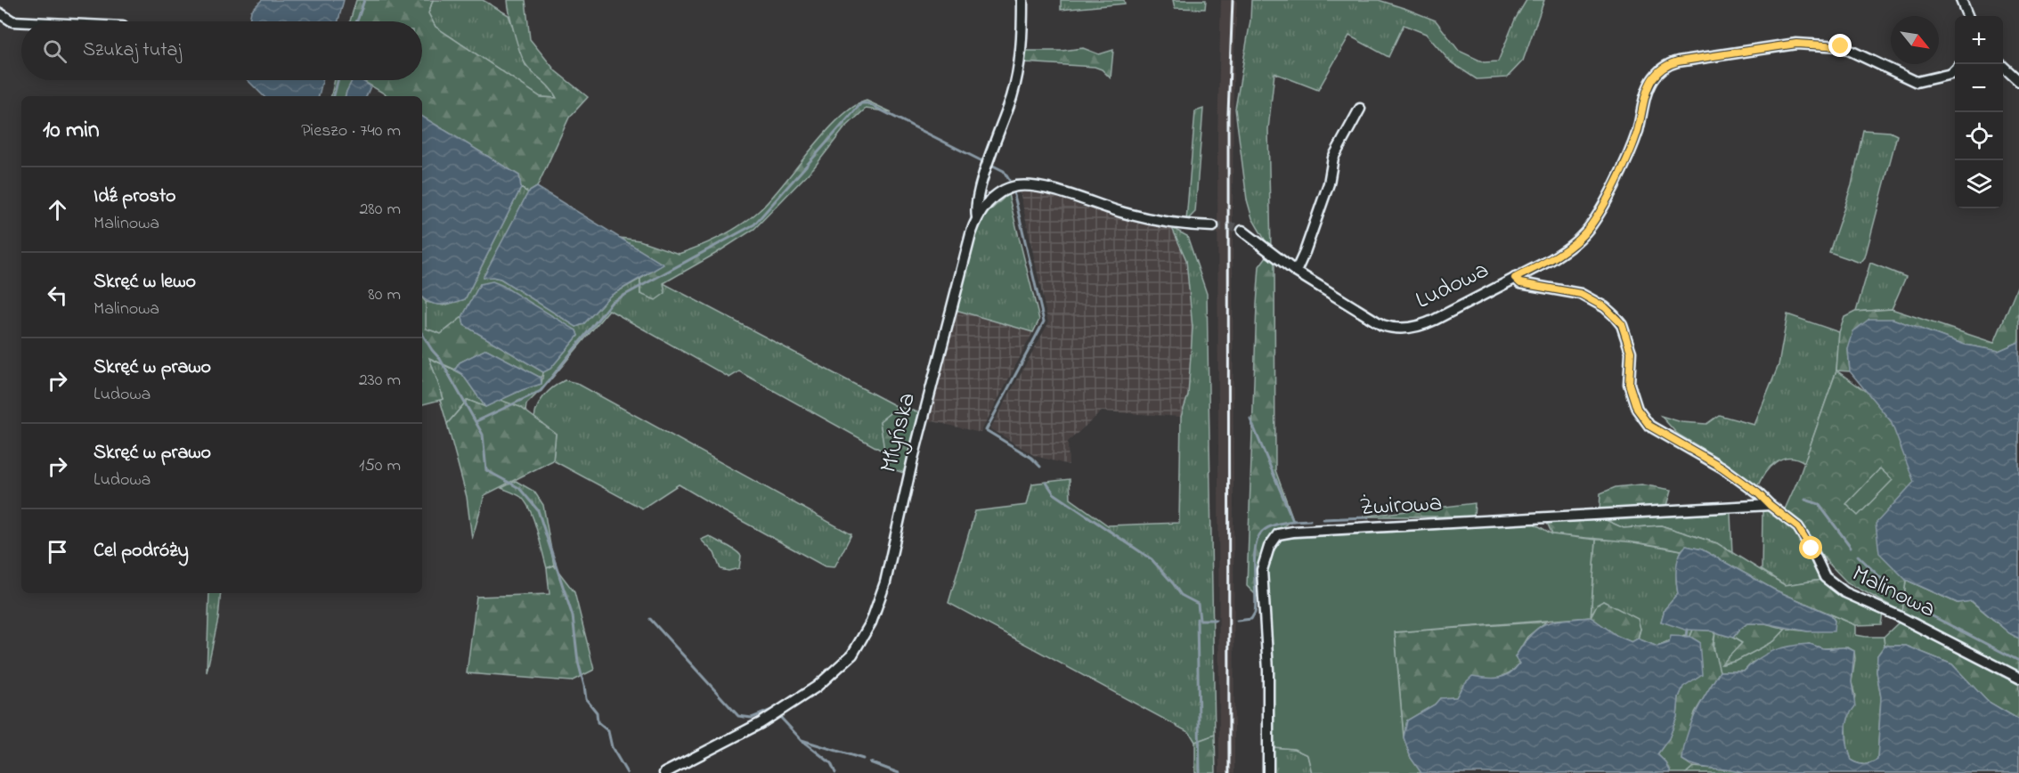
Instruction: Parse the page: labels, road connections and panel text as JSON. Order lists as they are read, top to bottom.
{
  "streets": {
    "street": [
      "Ludowa",
      "Młyńska",
      "Żwirowa",
      "Malinowa"
    ]
  },
  "crossings": [
    ["Ludowa", "Malinowa"],
    ["Żwirowa", "Malinowa"]
  ],
  "north": "bottom right",
  "page": {
    "map_buttons": ["+", "−"],
    "search": "Szukaj tutaj",
    "heading": ["10 min", "Pieszo · 740 m"],
    "list": [
      ["Idź prosto", "Malinowa", "280 m"],
      ["Skręć w lewo", "Malinowa", "80 m"],
      ["Skręć w prawo", "Ludowa", "230 m"],
      ["Skręć w prawo", "Ludowa", "150 m"],
      "Cel podróży"
    ]
  }
}
